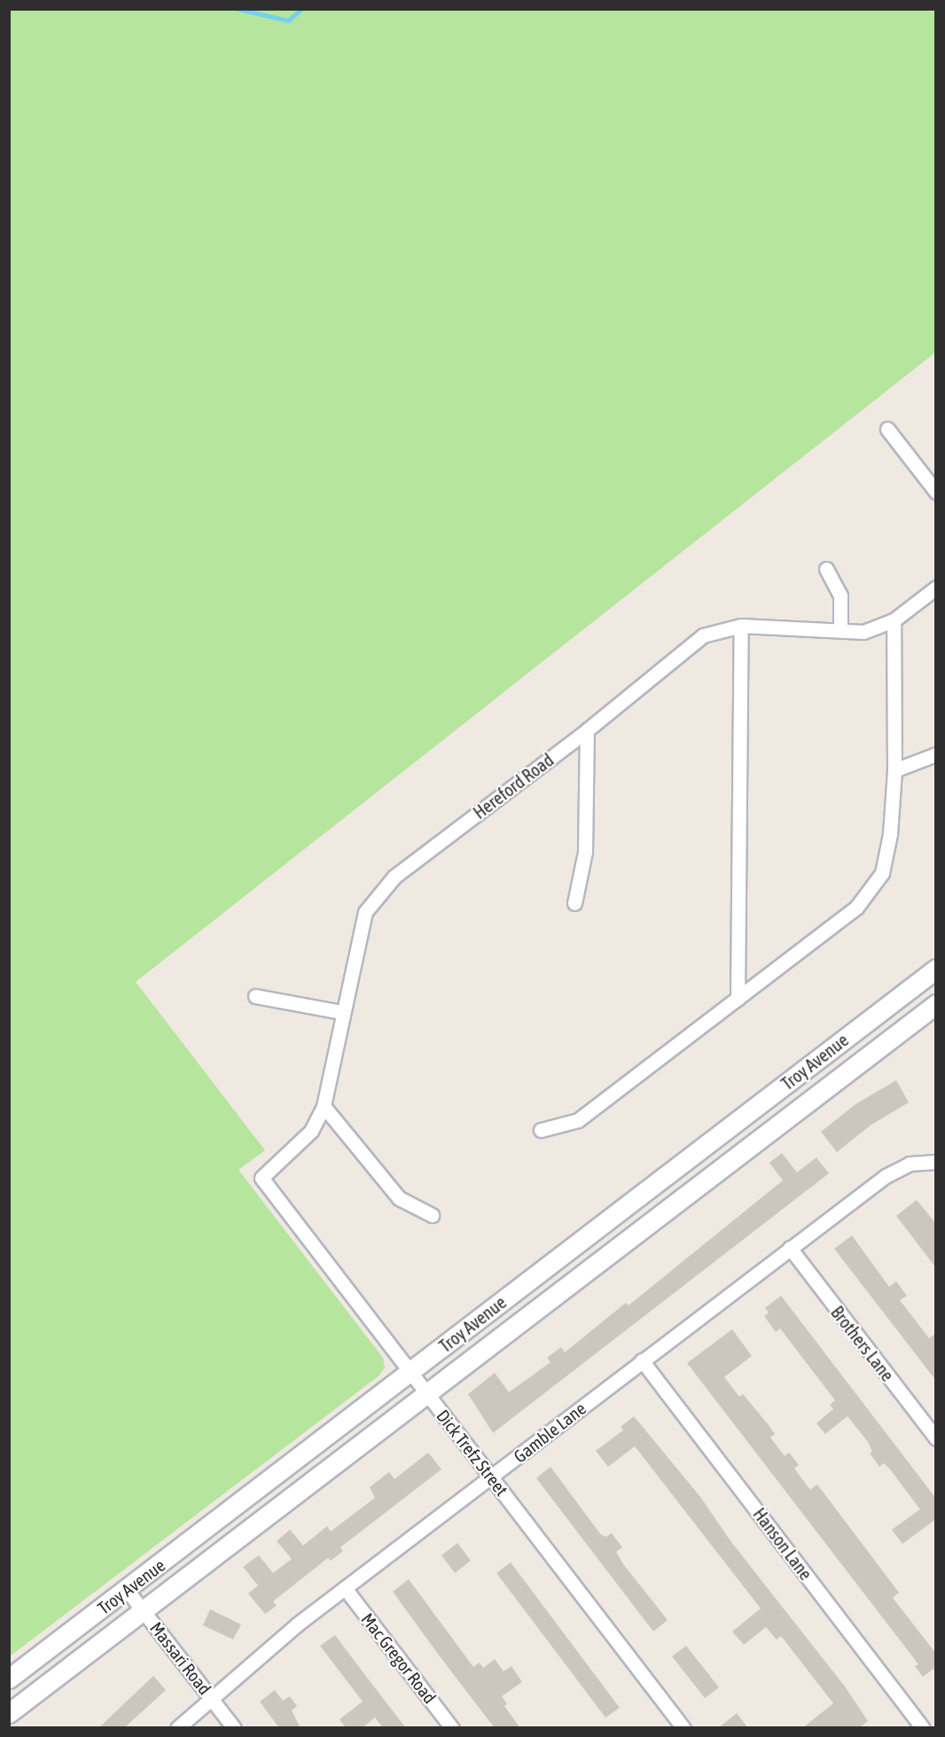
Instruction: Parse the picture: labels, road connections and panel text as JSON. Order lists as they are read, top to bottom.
{
  "streets": {
    "main road": ["Troy Avenue"],
    "street": [
      "Hereford Road",
      "Brothers Lane",
      "Gamble Lane",
      "Dick Trefz Street",
      "Hanson Lane",
      "Massari Road",
      "Mac Gregor Road"
    ]
  },
  "crossings": [
    ["Hereford Road", "Dick Trefz Street"],
    ["Troy Avenue", "Dick Trefz Street"],
    ["Troy Avenue", "Massari Road"],
    ["Brothers Lane", "Gamble Lane"],
    ["Gamble Lane", "Dick Trefz Street"],
    ["Gamble Lane", "Hanson Lane"],
    ["Gamble Lane", "Massari Road"],
    ["Gamble Lane", "Mac Gregor Road"]
  ]
}
